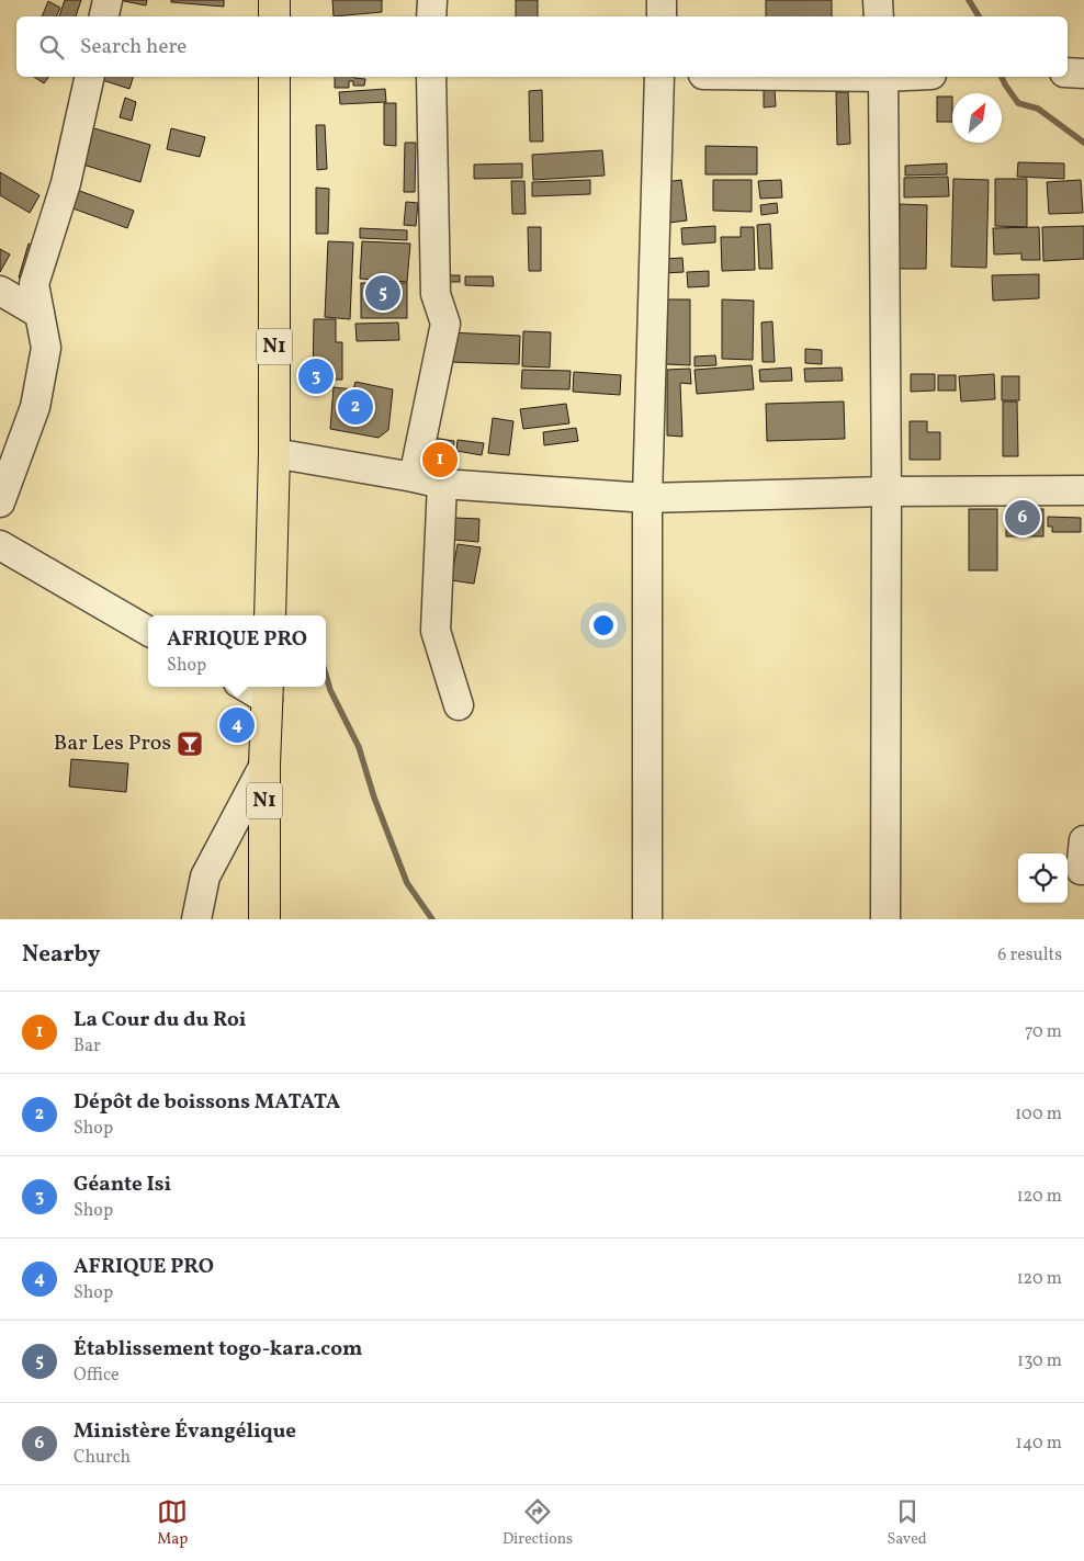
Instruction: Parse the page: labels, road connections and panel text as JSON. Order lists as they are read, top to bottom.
{
  "streets": {
    "highway": ["N1"]
  },
  "places": {
    "bar": ["Bar Les Pros"]
  },
  "north": "top right",
  "page": {
    "search": "Search here",
    "pins": [
      "5",
      "3",
      "2",
      "1",
      "6",
      "4"
    ],
    "popup": ["AFRIQUE PRO", "Shop"],
    "heading": ["Nearby", "6 results"],
    "list": [
      {
        "mark": "1",
        "name": "La Cour du du Roi",
        "note": "Bar",
        "value": "70 m"
      },
      {
        "mark": "2",
        "name": "Dépôt de boissons MATATA",
        "note": "Shop",
        "value": "100 m"
      },
      {
        "mark": "3",
        "name": "Géante Isi",
        "note": "Shop",
        "value": "120 m"
      },
      {
        "mark": "4",
        "name": "AFRIQUE PRO",
        "note": "Shop",
        "value": "120 m"
      },
      {
        "mark": "5",
        "name": "Établissement togo-kara.com",
        "note": "Office",
        "value": "130 m"
      },
      {
        "mark": "6",
        "name": "Ministère Évangélique",
        "note": "Church",
        "value": "140 m"
      }
    ],
    "nav": ["Map", "Directions", "Saved"]
  }
}
